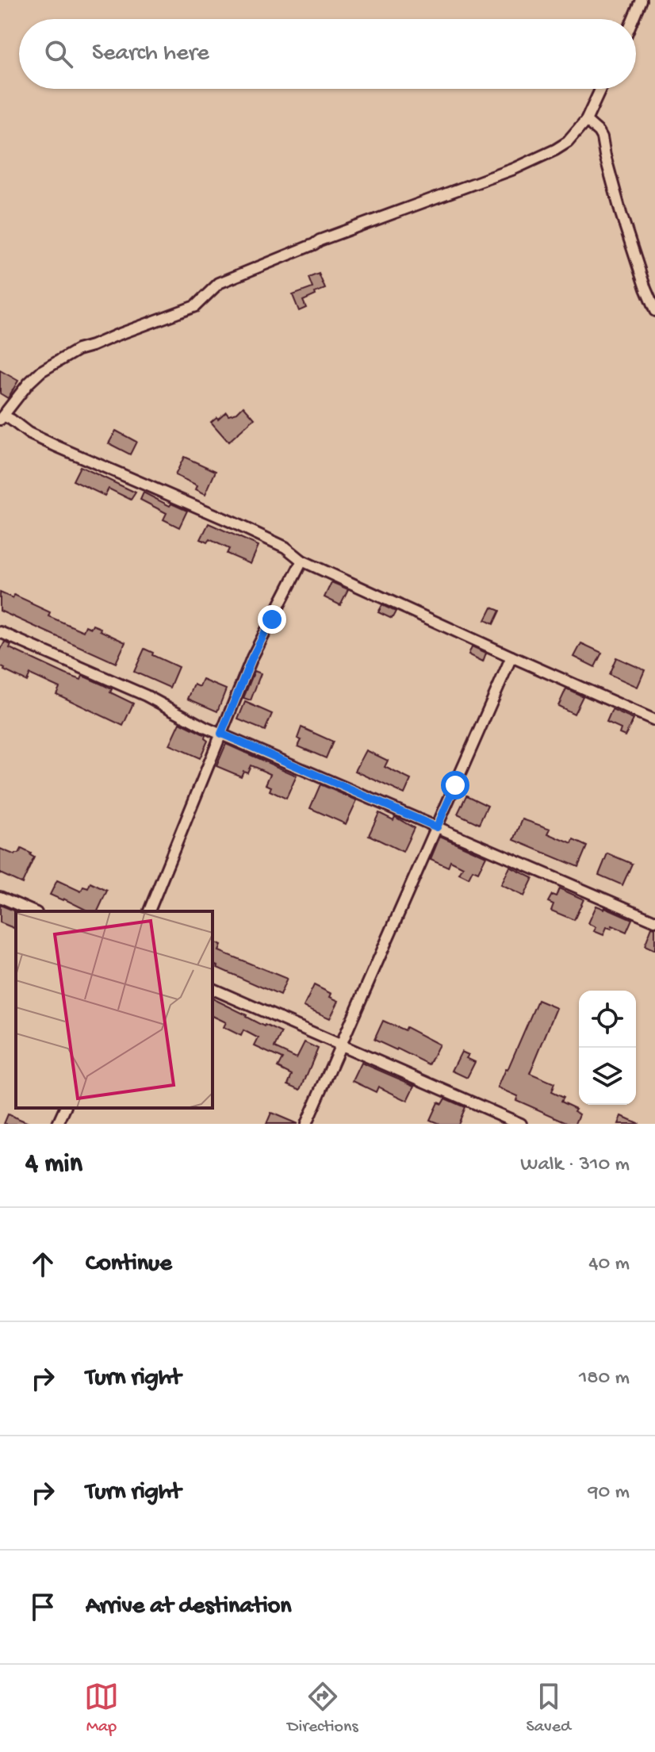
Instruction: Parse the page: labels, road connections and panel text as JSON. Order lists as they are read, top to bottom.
{
  "page": {
    "search": "Search here",
    "heading": ["4 min", "Walk · 310 m"],
    "list": [
      ["Continue", "40 m"],
      ["Turn right", "180 m"],
      ["Turn right", "90 m"],
      "Arrive at destination"
    ],
    "nav": ["Map", "Directions", "Saved"]
  }
}
